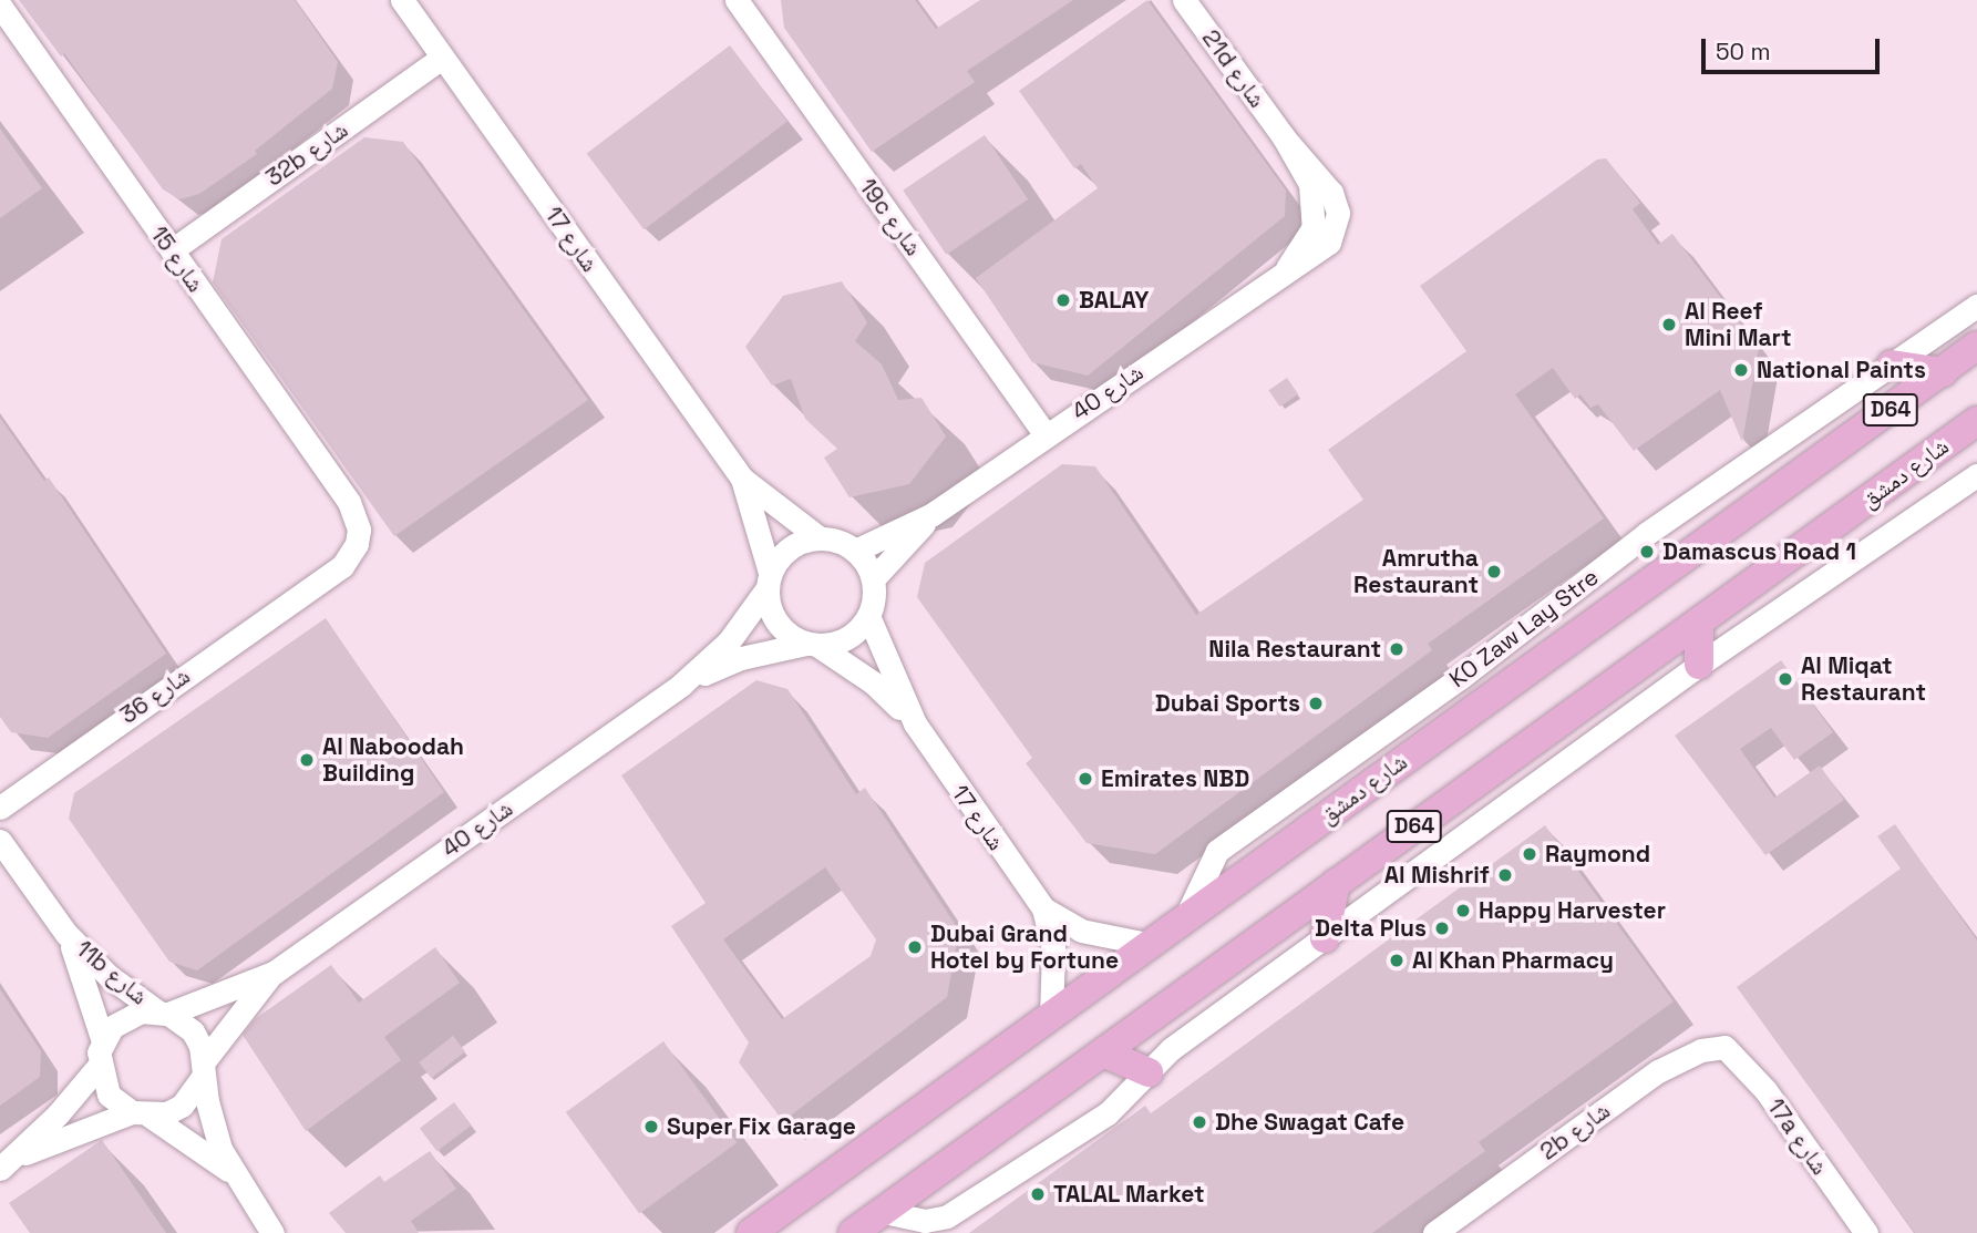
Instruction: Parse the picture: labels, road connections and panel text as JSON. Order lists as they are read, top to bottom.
{
  "streets": {
    "main road": ["D64", "شارع دمشق"],
    "street": [
      "21d شارع",
      "32b شارع",
      "19c شارع",
      "شارع 17",
      "شارع 15",
      "شارع 40",
      "KO Zaw Lay Stre",
      "شارع 36",
      "11b شارع",
      "2b شارع",
      "17a شارع"
    ]
  },
  "crossings": [
    ["21d شارع", "شارع 40"],
    ["32b شارع", "شارع 17"],
    ["32b شارع", "شارع 15"],
    ["19c شارع", "شارع 40"],
    ["شارع 17", "شارع 40"],
    ["شارع 17", "شارع دمشق"],
    ["شارع 15", "شارع 36"],
    ["شارع 40", "11b شارع"],
    ["شارع دمشق", "KO Zaw Lay Stre"],
    ["2b شارع", "17a شارع"]
  ],
  "places": [
    "BALAY",
    "Al Reef Mini Mart",
    "National Paints",
    "Damascus Road 1",
    "Amrutha Restaurant",
    "Nila Restaurant",
    "Al Miqat Restaurant",
    "Dubai Sports",
    "Al Naboodah Building",
    "Emirates NBD",
    "Raymond",
    "Al Mishrif",
    "Happy Harvester",
    "Delta Plus",
    "Dubai Grand Hotel by Fortune",
    "Al Khan Pharmacy",
    "Dhe Swagat Cafe",
    "Super Fix Garage",
    "TALAL Market"
  ],
  "scale_bar": "50 m"
}
